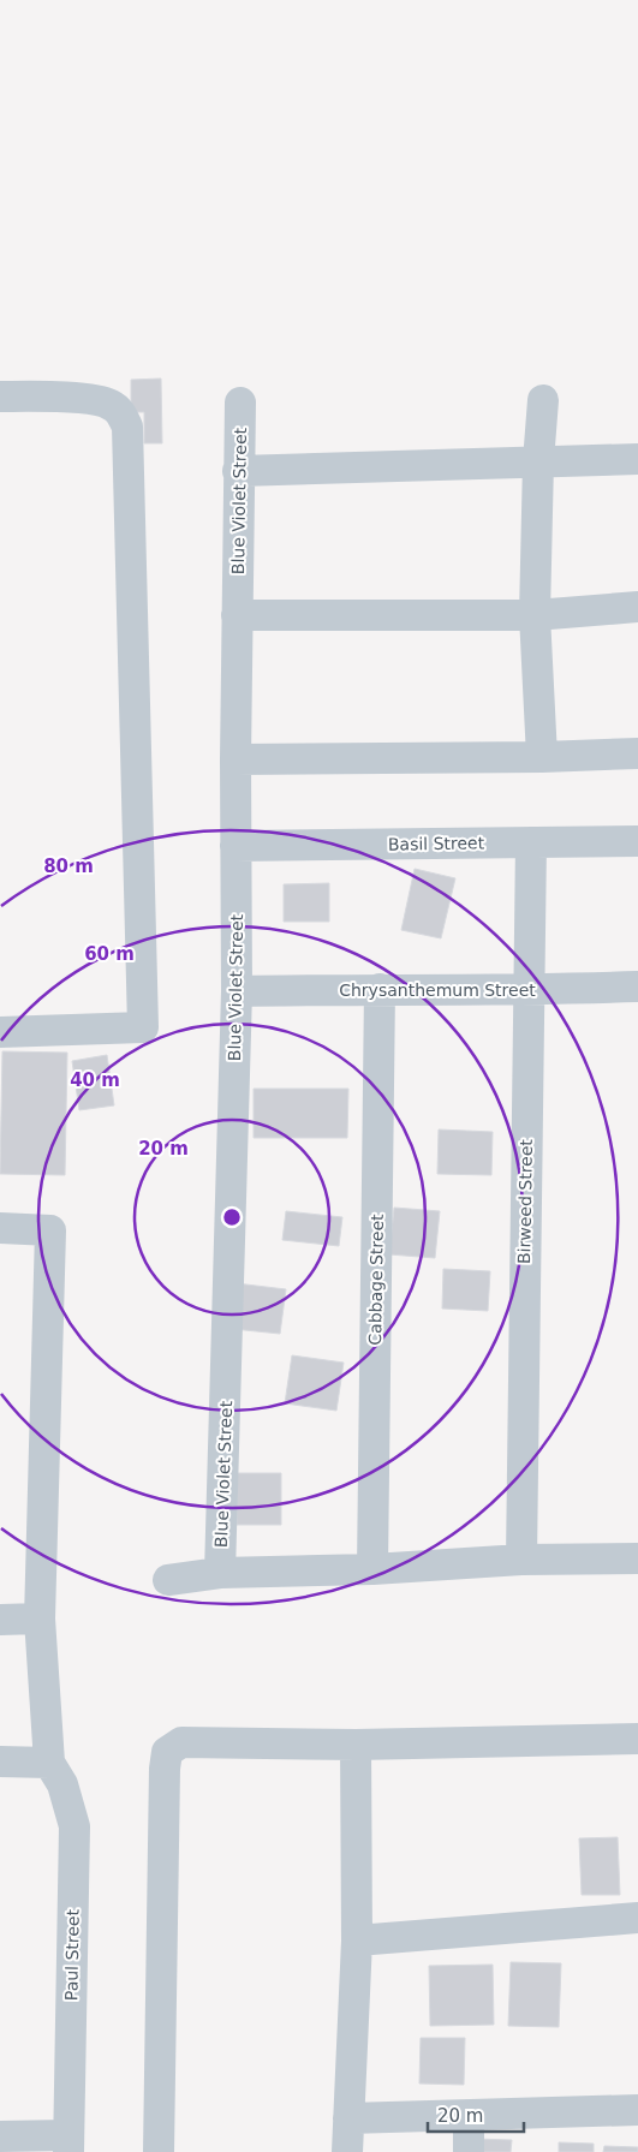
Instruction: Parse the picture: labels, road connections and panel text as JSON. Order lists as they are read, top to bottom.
{
  "streets": {
    "street": [
      "Blue Violet Street",
      "Basil Street",
      "Chrysanthemum Street",
      "Birweed Street",
      "Cabbage Street",
      "Paul Street"
    ]
  },
  "crossings": [
    ["Blue Violet Street", "Basil Street"],
    ["Blue Violet Street", "Chrysanthemum Street"],
    ["Basil Street", "Birweed Street"],
    ["Chrysanthemum Street", "Birweed Street"],
    ["Chrysanthemum Street", "Cabbage Street"]
  ],
  "scale_bar": "20 m",
  "rings": [
    "80 m",
    "60 m",
    "40 m",
    "20 m"
  ]
}
